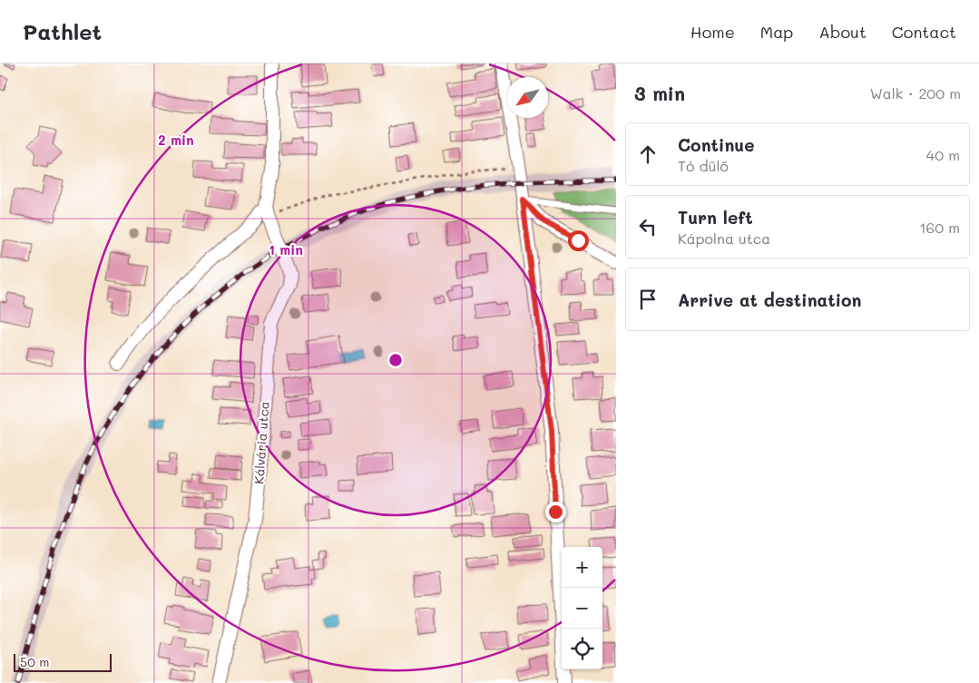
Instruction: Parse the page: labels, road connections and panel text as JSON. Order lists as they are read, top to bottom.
{
  "streets": {
    "street": ["Kálvária utca"]
  },
  "scale_bar": "50 m",
  "north": "bottom left",
  "page": {
    "header": "Pathlet",
    "nav": [
      "Home",
      "Map",
      "About",
      "Contact"
    ],
    "heading": ["3 min", "Walk · 200 m"],
    "list": [
      ["Continue", "Tó dűlő", "40 m"],
      ["Turn left", "Kápolna utca", "160 m"],
      "Arrive at destination"
    ],
    "map_buttons": ["+", "−"],
    "scale": "50 m"
  },
  "rings": ["2 min", "1 min"]
}
